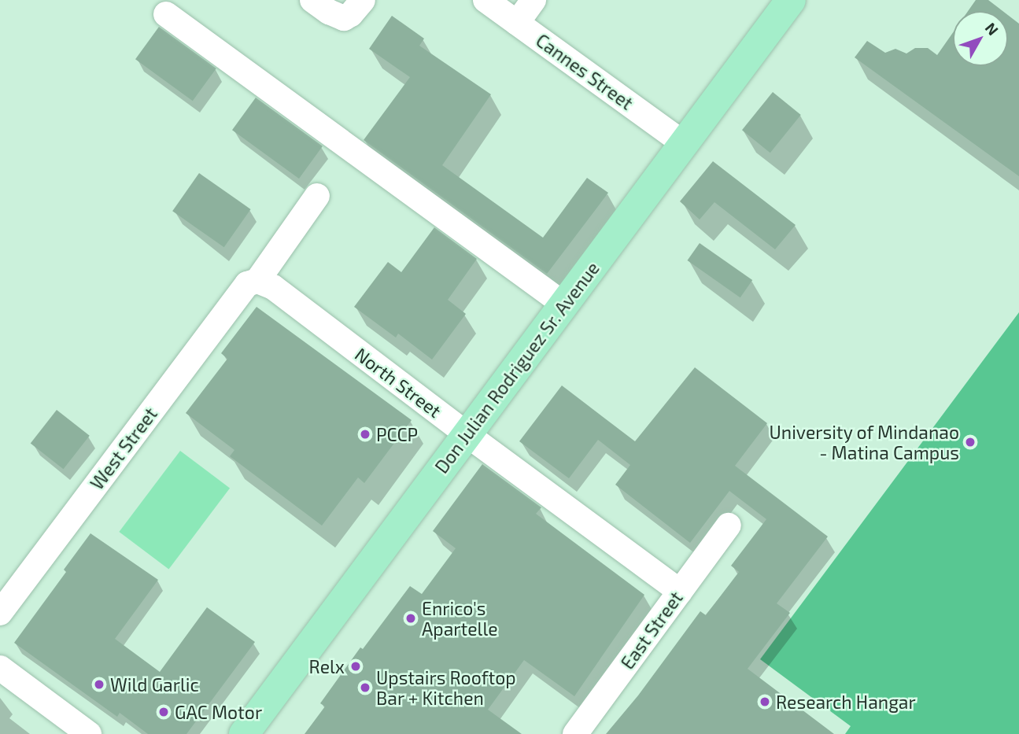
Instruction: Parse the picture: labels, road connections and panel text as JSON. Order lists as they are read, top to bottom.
{
  "streets": {
    "main road": ["Don Julian Rodriguez Sr. Avenue"],
    "street": [
      "Cannes Street",
      "North Street",
      "West Street",
      "East Street"
    ]
  },
  "crossings": [
    ["Cannes Street", "Don Julian Rodriguez Sr. Avenue"],
    ["Don Julian Rodriguez Sr. Avenue", "North Street"],
    ["North Street", "West Street"],
    ["North Street", "East Street"]
  ],
  "places": [
    "PCCP",
    "University of Mindanao - Matina Campus",
    "Enrico's Apartelle",
    "Relx",
    "Wild Garlic",
    "Upstairs Rooftop Bar + Kitchen",
    "Research Hangar",
    "GAC Motor"
  ],
  "north": "top right"
}
